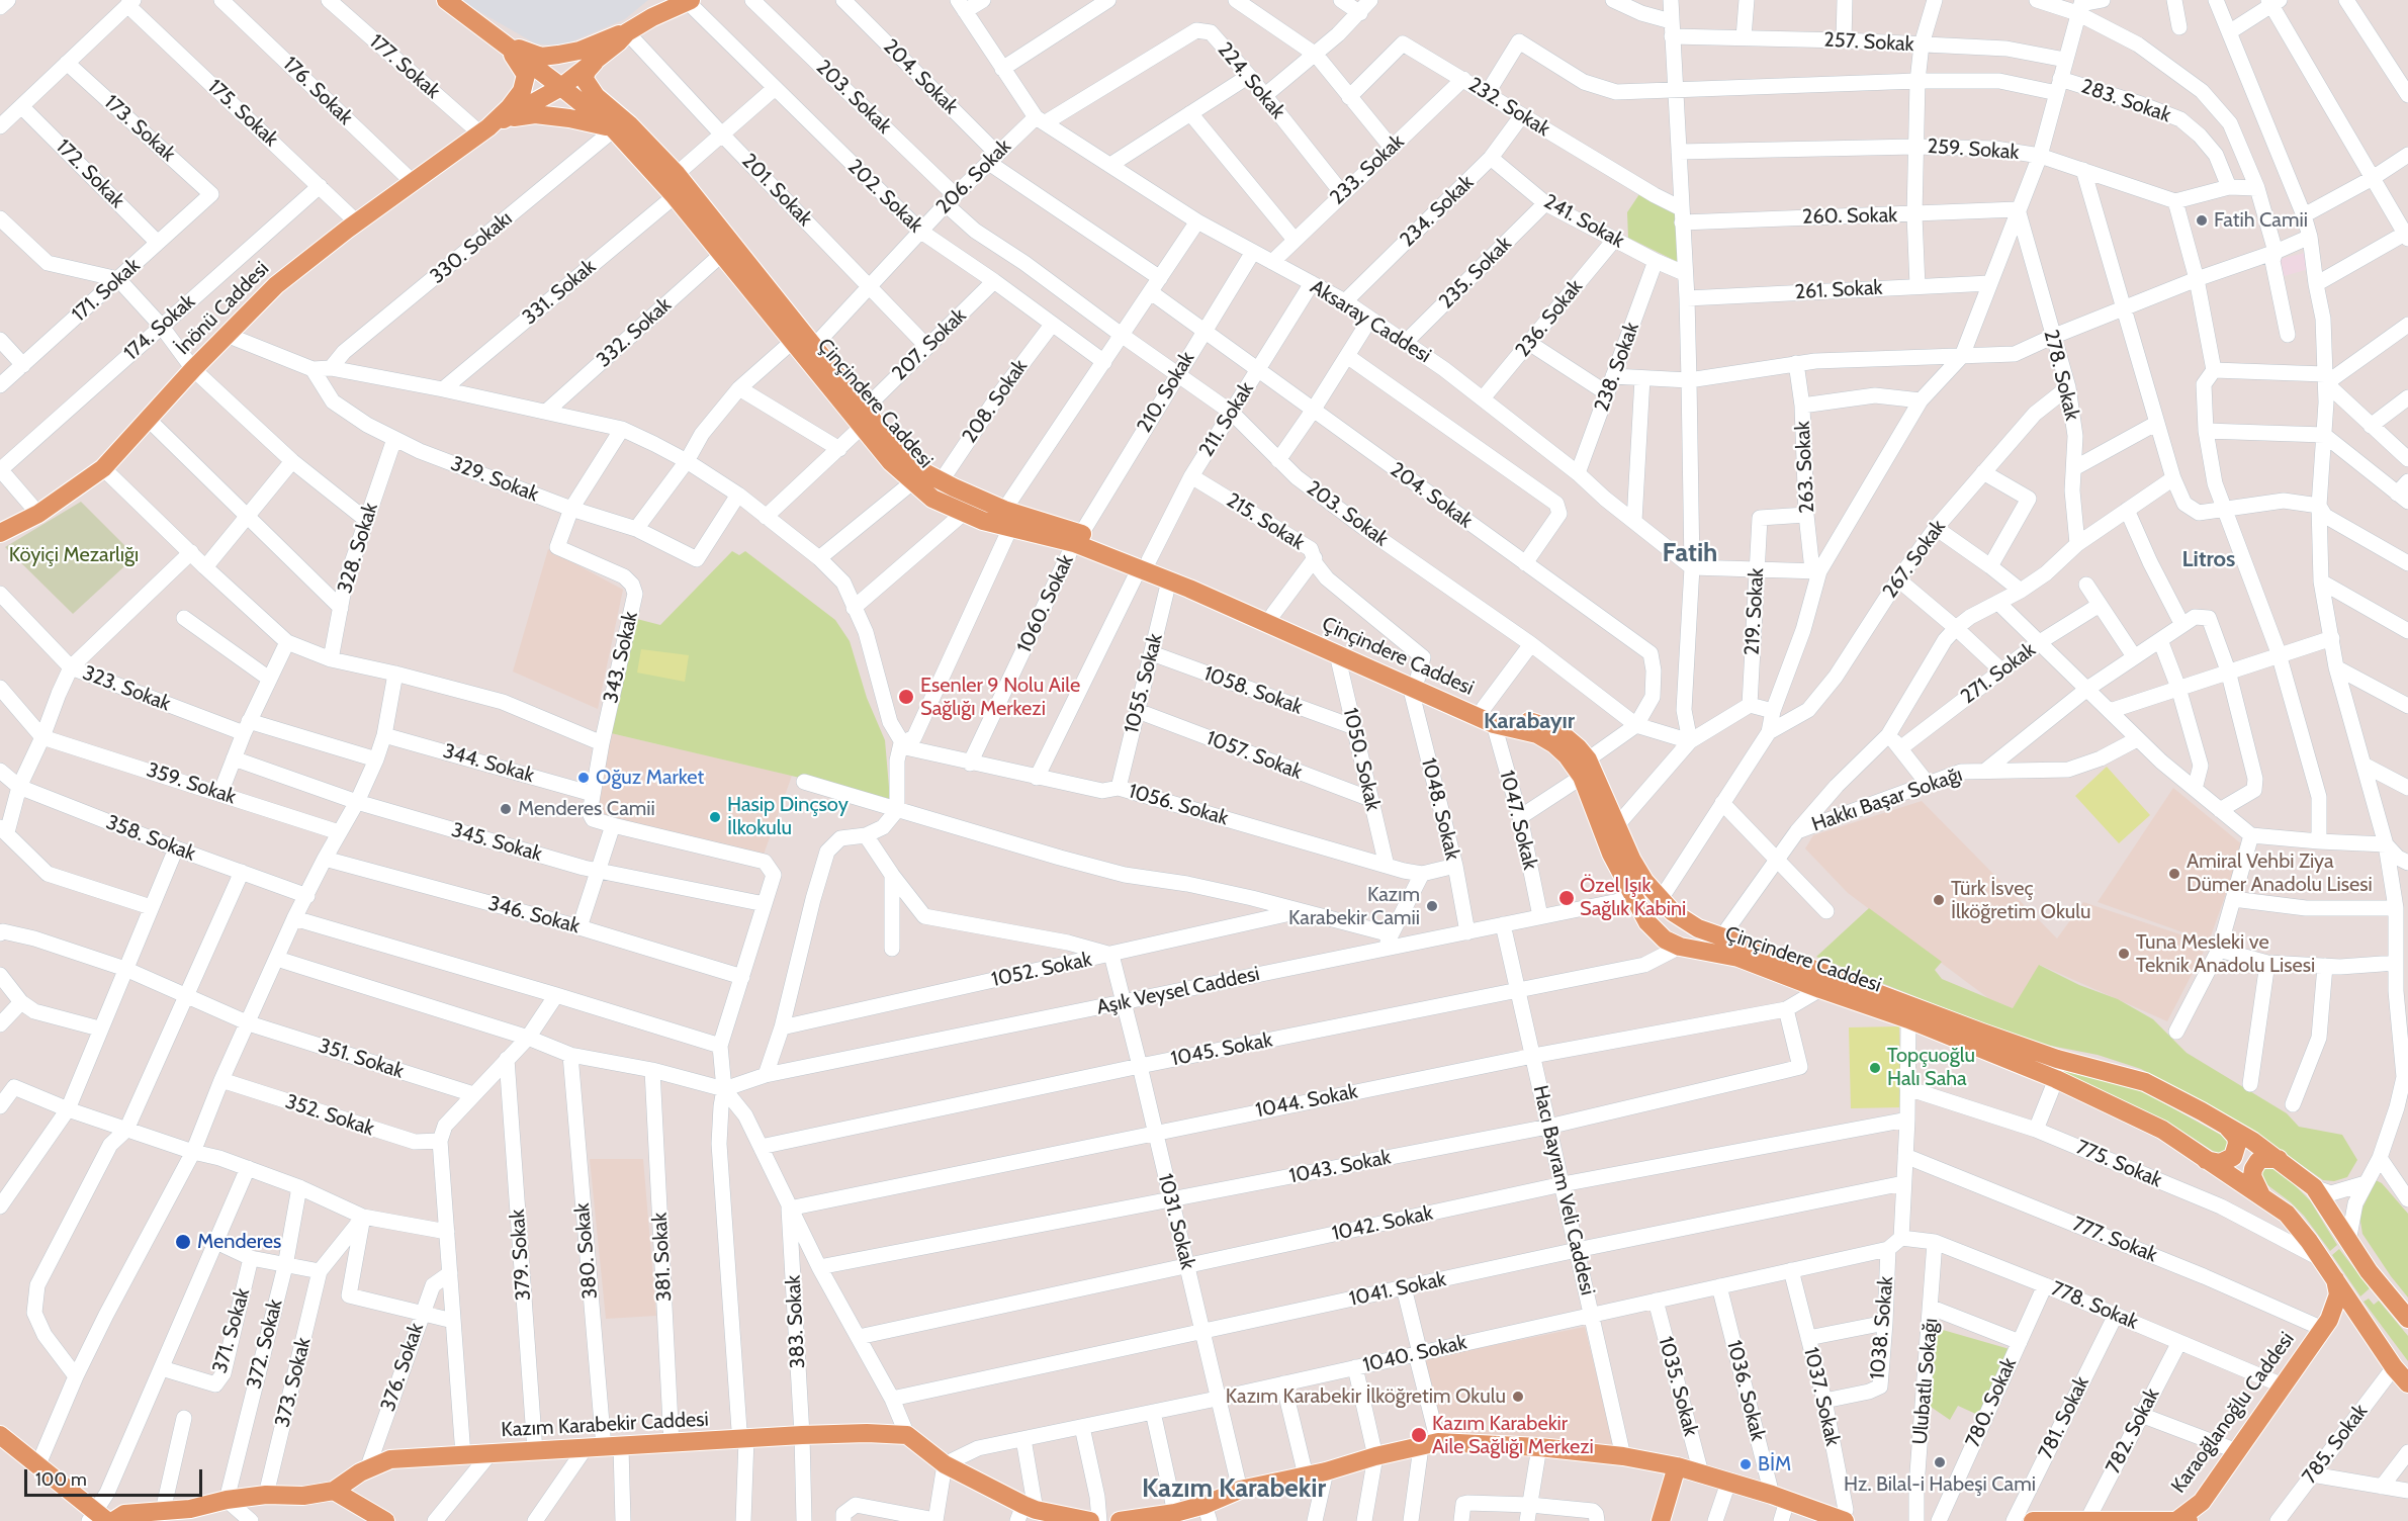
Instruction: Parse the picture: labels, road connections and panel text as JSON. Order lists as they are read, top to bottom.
{
  "streets": {
    "main road": [
      "İnönü Caddesi",
      "Çinçindere Caddesi",
      "Karaoğlanoğlu Caddesi",
      "Kazım Karabekir Caddesi"
    ],
    "street": [
      "257. Sokak",
      "177. Sokak",
      "204. Sokak",
      "224. Sokak",
      "176. Sokak",
      "203. Sokak",
      "283. Sokak",
      "232. Sokak",
      "175. Sokak",
      "173. Sokak",
      "259. Sokak",
      "233. Sokak",
      "172. Sokak",
      "206. Sokak",
      "201. Sokak",
      "202. Sokak",
      "234. Sokak",
      "260. Sokak",
      "241. Sokak",
      "330. Sokakı",
      "235. Sokak",
      "171. Sokak",
      "261. Sokak",
      "331. Sokak",
      "236. Sokak",
      "Aksaray Caddesi",
      "174. Sokak",
      "332. Sokak",
      "207. Sokak",
      "238. Sokak",
      "278. Sokak",
      "210. Sokak",
      "208. Sokak",
      "211. Sokak",
      "263. Sokak",
      "329. Sokak",
      "215. Sokak",
      "328. Sokak",
      "267. Sokak",
      "1060. Sokak",
      "219. Sokak",
      "343. Sokak",
      "271. Sokak",
      "1055. Sokak",
      "323. Sokak",
      "1058. Sokak",
      "1057. Sokak",
      "1050. Sokak",
      "344. Sokak",
      "359. Sokak",
      "Hakkı Başar Sokağı",
      "1056. Sokak",
      "1048. Sokak",
      "1047. Sokak",
      "358. Sokak",
      "345. Sokak",
      "346. Sokak",
      "1052. Sokak",
      "Aşık Veysel Caddesi",
      "1045. Sokak",
      "351. Sokak",
      "1044. Sokak",
      "352. Sokak",
      "775. Sokak",
      "1043. Sokak",
      "Hacı Bayram Veli Caddesi",
      "1031. Sokak",
      "1042. Sokak",
      "777. Sokak",
      "380. Sokak",
      "379. Sokak",
      "381. Sokak",
      "1041. Sokak",
      "778. Sokak",
      "383. Sokak",
      "1038. Sokak",
      "371. Sokak",
      "372. Sokak",
      "1040. Sokak",
      "376. Sokak",
      "Ulubatlı Sokağı",
      "373. Sokak",
      "1035. Sokak",
      "1036. Sokak",
      "1037. Sokak",
      "780. Sokak",
      "781. Sokak",
      "782. Sokak",
      "785. Sokak"
    ]
  },
  "crossings": [
    ["177. Sokak", "İnönü Caddesi"],
    ["204. Sokak", "203. Sokak"],
    ["204. Sokak", "206. Sokak"],
    ["204. Sokak", "210. Sokak"],
    ["204. Sokak", "211. Sokak"],
    ["224. Sokak", "233. Sokak"],
    ["224. Sokak", "206. Sokak"],
    ["224. Sokak", "Aksaray Caddesi"],
    ["176. Sokak", "İnönü Caddesi"],
    ["203. Sokak", "206. Sokak"],
    ["203. Sokak", "210. Sokak"],
    ["203. Sokak", "211. Sokak"],
    ["283. Sokak", "232. Sokak"],
    ["232. Sokak", "233. Sokak"],
    ["232. Sokak", "234. Sokak"],
    ["232. Sokak", "260. Sokak"],
    ["175. Sokak", "İnönü Caddesi"],
    ["175. Sokak", "174. Sokak"],
    ["173. Sokak", "171. Sokak"],
    ["233. Sokak", "Aksaray Caddesi"],
    ["172. Sokak", "171. Sokak"],
    ["206. Sokak", "201. Sokak"],
    ["206. Sokak", "202. Sokak"],
    ["206. Sokak", "Aksaray Caddesi"],
    ["206. Sokak", "Çinçindere Caddesi"],
    ["206. Sokak", "329. Sokak"],
    ["201. Sokak", "207. Sokak"],
    ["202. Sokak", "207. Sokak"],
    ["202. Sokak", "208. Sokak"],
    ["234. Sokak", "241. Sokak"],
    ["234. Sokak", "Aksaray Caddesi"],
    ["260. Sokak", "278. Sokak"],
    ["241. Sokak", "235. Sokak"],
    ["241. Sokak", "236. Sokak"],
    ["241. Sokak", "238. Sokak"],
    ["330. Sokakı", "Çinçindere Caddesi"],
    ["235. Sokak", "Aksaray Caddesi"],
    ["331. Sokak", "Çinçindere Caddesi"],
    ["236. Sokak", "Aksaray Caddesi"],
    ["Aksaray Caddesi", "238. Sokak"],
    ["Aksaray Caddesi", "210. Sokak"],
    ["Aksaray Caddesi", "211. Sokak"],
    ["332. Sokak", "Çinçindere Caddesi"],
    ["207. Sokak", "Çinçindere Caddesi"],
    ["278. Sokak", "267. Sokak"],
    ["210. Sokak", "Çinçindere Caddesi"],
    ["210. Sokak", "1060. Sokak"],
    ["208. Sokak", "Çinçindere Caddesi"],
    ["Çinçindere Caddesi", "211. Sokak"],
    ["Çinçindere Caddesi", "215. Sokak"],
    ["Çinçindere Caddesi", "1060. Sokak"],
    ["Çinçindere Caddesi", "1055. Sokak"],
    ["Çinçindere Caddesi", "1050. Sokak"],
    ["Çinçindere Caddesi", "Hakkı Başar Sokağı"],
    ["Çinçindere Caddesi", "1048. Sokak"],
    ["Çinçindere Caddesi", "1047. Sokak"],
    ["Çinçindere Caddesi", "Aşık Veysel Caddesi"],
    ["Çinçindere Caddesi", "1045. Sokak"],
    ["Çinçindere Caddesi", "1044. Sokak"],
    ["Çinçindere Caddesi", "775. Sokak"],
    ["Çinçindere Caddesi", "Karaoğlanoğlu Caddesi"],
    ["Çinçindere Caddesi", "785. Sokak"],
    ["211. Sokak", "215. Sokak"],
    ["211. Sokak", "1056. Sokak"],
    ["263. Sokak", "219. Sokak"],
    ["329. Sokak", "328. Sokak"],
    ["329. Sokak", "343. Sokak"],
    ["215. Sokak", "1048. Sokak"],
    ["1060. Sokak", "1056. Sokak"],
    ["343. Sokak", "344. Sokak"],
    ["1055. Sokak", "1058. Sokak"],
    ["1055. Sokak", "1057. Sokak"],
    ["1055. Sokak", "1056. Sokak"],
    ["1058. Sokak", "1050. Sokak"],
    ["1057. Sokak", "1050. Sokak"],
    ["1050. Sokak", "1056. Sokak"],
    ["1056. Sokak", "1048. Sokak"],
    ["1048. Sokak", "Aşık Veysel Caddesi"],
    ["1047. Sokak", "Aşık Veysel Caddesi"],
    ["1052. Sokak", "1031. Sokak"],
    ["Aşık Veysel Caddesi", "Hacı Bayram Veli Caddesi"],
    ["Aşık Veysel Caddesi", "1031. Sokak"],
    ["1045. Sokak", "Hacı Bayram Veli Caddesi"],
    ["1045. Sokak", "1031. Sokak"],
    ["1044. Sokak", "1043. Sokak"],
    ["1044. Sokak", "Hacı Bayram Veli Caddesi"],
    ["1044. Sokak", "1031. Sokak"],
    ["1044. Sokak", "383. Sokak"],
    ["1043. Sokak", "Hacı Bayram Veli Caddesi"],
    ["1043. Sokak", "1031. Sokak"],
    ["Hacı Bayram Veli Caddesi", "1042. Sokak"],
    ["Hacı Bayram Veli Caddesi", "1041. Sokak"],
    ["Hacı Bayram Veli Caddesi", "1040. Sokak"],
    ["1031. Sokak", "1042. Sokak"],
    ["1031. Sokak", "1041. Sokak"],
    ["1031. Sokak", "1040. Sokak"],
    ["777. Sokak", "Karaoğlanoğlu Caddesi"],
    ["380. Sokak", "Kazım Karabekir Caddesi"],
    ["379. Sokak", "Kazım Karabekir Caddesi"],
    ["381. Sokak", "Kazım Karabekir Caddesi"],
    ["778. Sokak", "Ulubatlı Sokağı"],
    ["778. Sokak", "780. Sokak"],
    ["778. Sokak", "Karaoğlanoğlu Caddesi"],
    ["778. Sokak", "781. Sokak"],
    ["778. Sokak", "782. Sokak"],
    ["383. Sokak", "Kazım Karabekir Caddesi"],
    ["1038. Sokak", "1040. Sokak"],
    ["1038. Sokak", "1037. Sokak"],
    ["372. Sokak", "Kazım Karabekir Caddesi"],
    ["1040. Sokak", "1035. Sokak"],
    ["1040. Sokak", "1036. Sokak"],
    ["1040. Sokak", "1037. Sokak"],
    ["376. Sokak", "Kazım Karabekir Caddesi"],
    ["373. Sokak", "Kazım Karabekir Caddesi"]
  ],
  "districts": [
    "Fatih",
    "Litros",
    "Karabayır",
    "Kazım Karabekir"
  ],
  "parks": ["Köyiçi Mezarlığı"],
  "places": [
    "Fatih Camii",
    "Esenler 9 Nolu Aile Sağlığı Merkezi",
    "Oğuz Market",
    "Menderes Camii",
    "Hasip Dinçsoy İlkokulu",
    "Amiral Vehbi Ziya Dümer Anadolu Lisesi",
    "Özel Işık Sağlık Kabini",
    "Türk İsveç İlköğretim Okulu",
    "Kazım Karabekir Camii",
    "Tuna Mesleki ve Teknik Anadolu Lisesi",
    "Topçuoğlu Halı Saha",
    "Menderes",
    "Kazım Karabekir İlköğretim Okulu",
    "Kazım Karabekir Aile Sağlığı Merkezi",
    "Hz. Bilal-i Habeşi Cami",
    "BİM"
  ],
  "scale_bar": "100 m"
}
